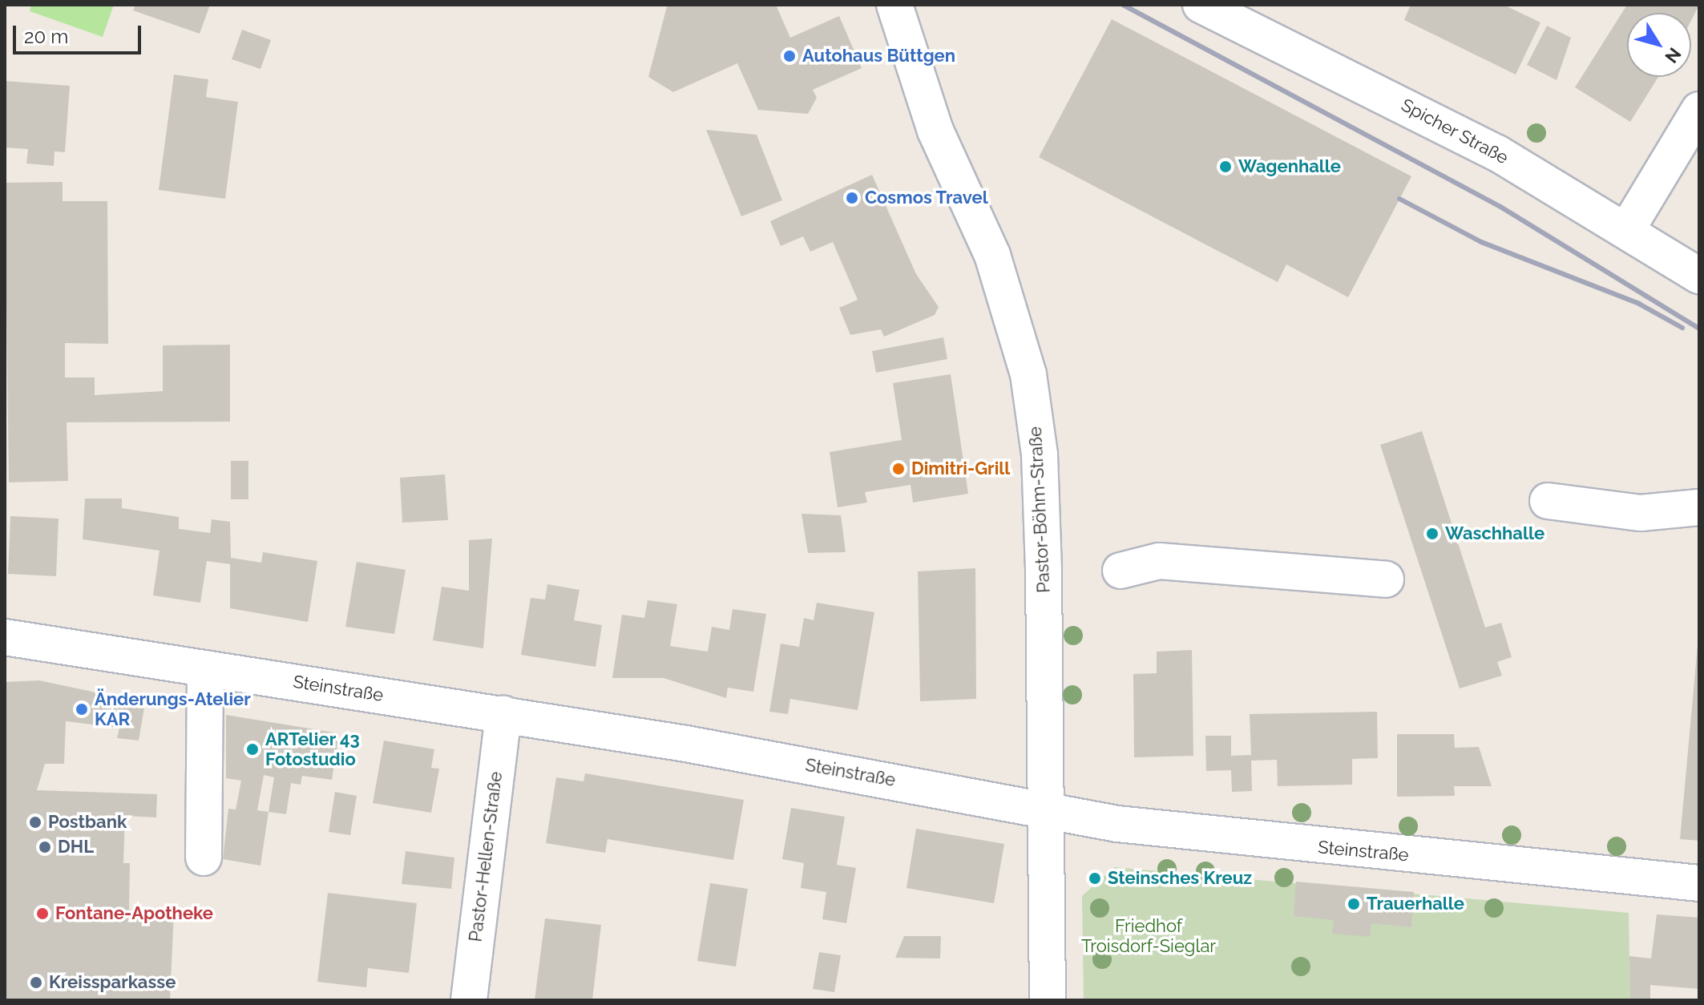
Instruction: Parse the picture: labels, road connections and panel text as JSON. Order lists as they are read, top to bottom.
{
  "streets": {
    "street": [
      "Spicher Straße",
      "Pastor-Böhm-Straße",
      "Steinstraße",
      "Pastor-Hellen-Straße"
    ]
  },
  "crossings": [
    ["Pastor-Böhm-Straße", "Steinstraße"],
    ["Steinstraße", "Pastor-Hellen-Straße"]
  ],
  "parks": ["Friedhof Troisdorf-Sieglar"],
  "places": [
    "Autohaus Büttgen",
    "Wagenhalle",
    "Cosmos Travel",
    "Dimitri-Grill",
    "Waschhalle",
    "Änderungs-Atelier KAR",
    "ARTelier 43 Fotostudio",
    "Postbank",
    "DHL",
    "Steinsches Kreuz",
    "Trauerhalle",
    "Fontane-Apotheke",
    "Kreissparkasse"
  ],
  "scale_bar": "20 m",
  "north": "bottom right"
}
